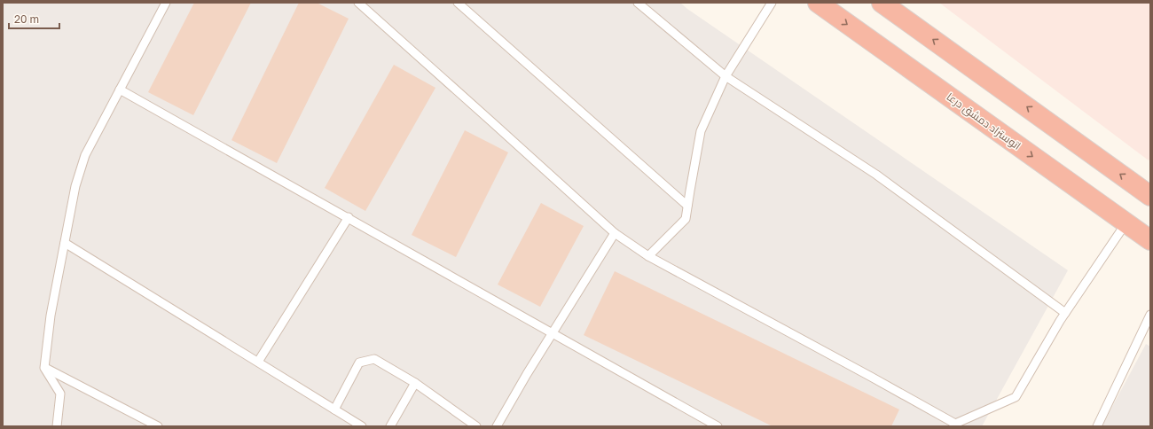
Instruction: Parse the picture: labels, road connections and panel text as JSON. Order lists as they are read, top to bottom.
{
  "streets": {
    "highway": ["اتوستراد دمشق درعا"]
  },
  "scale_bar": "20 m"
}
